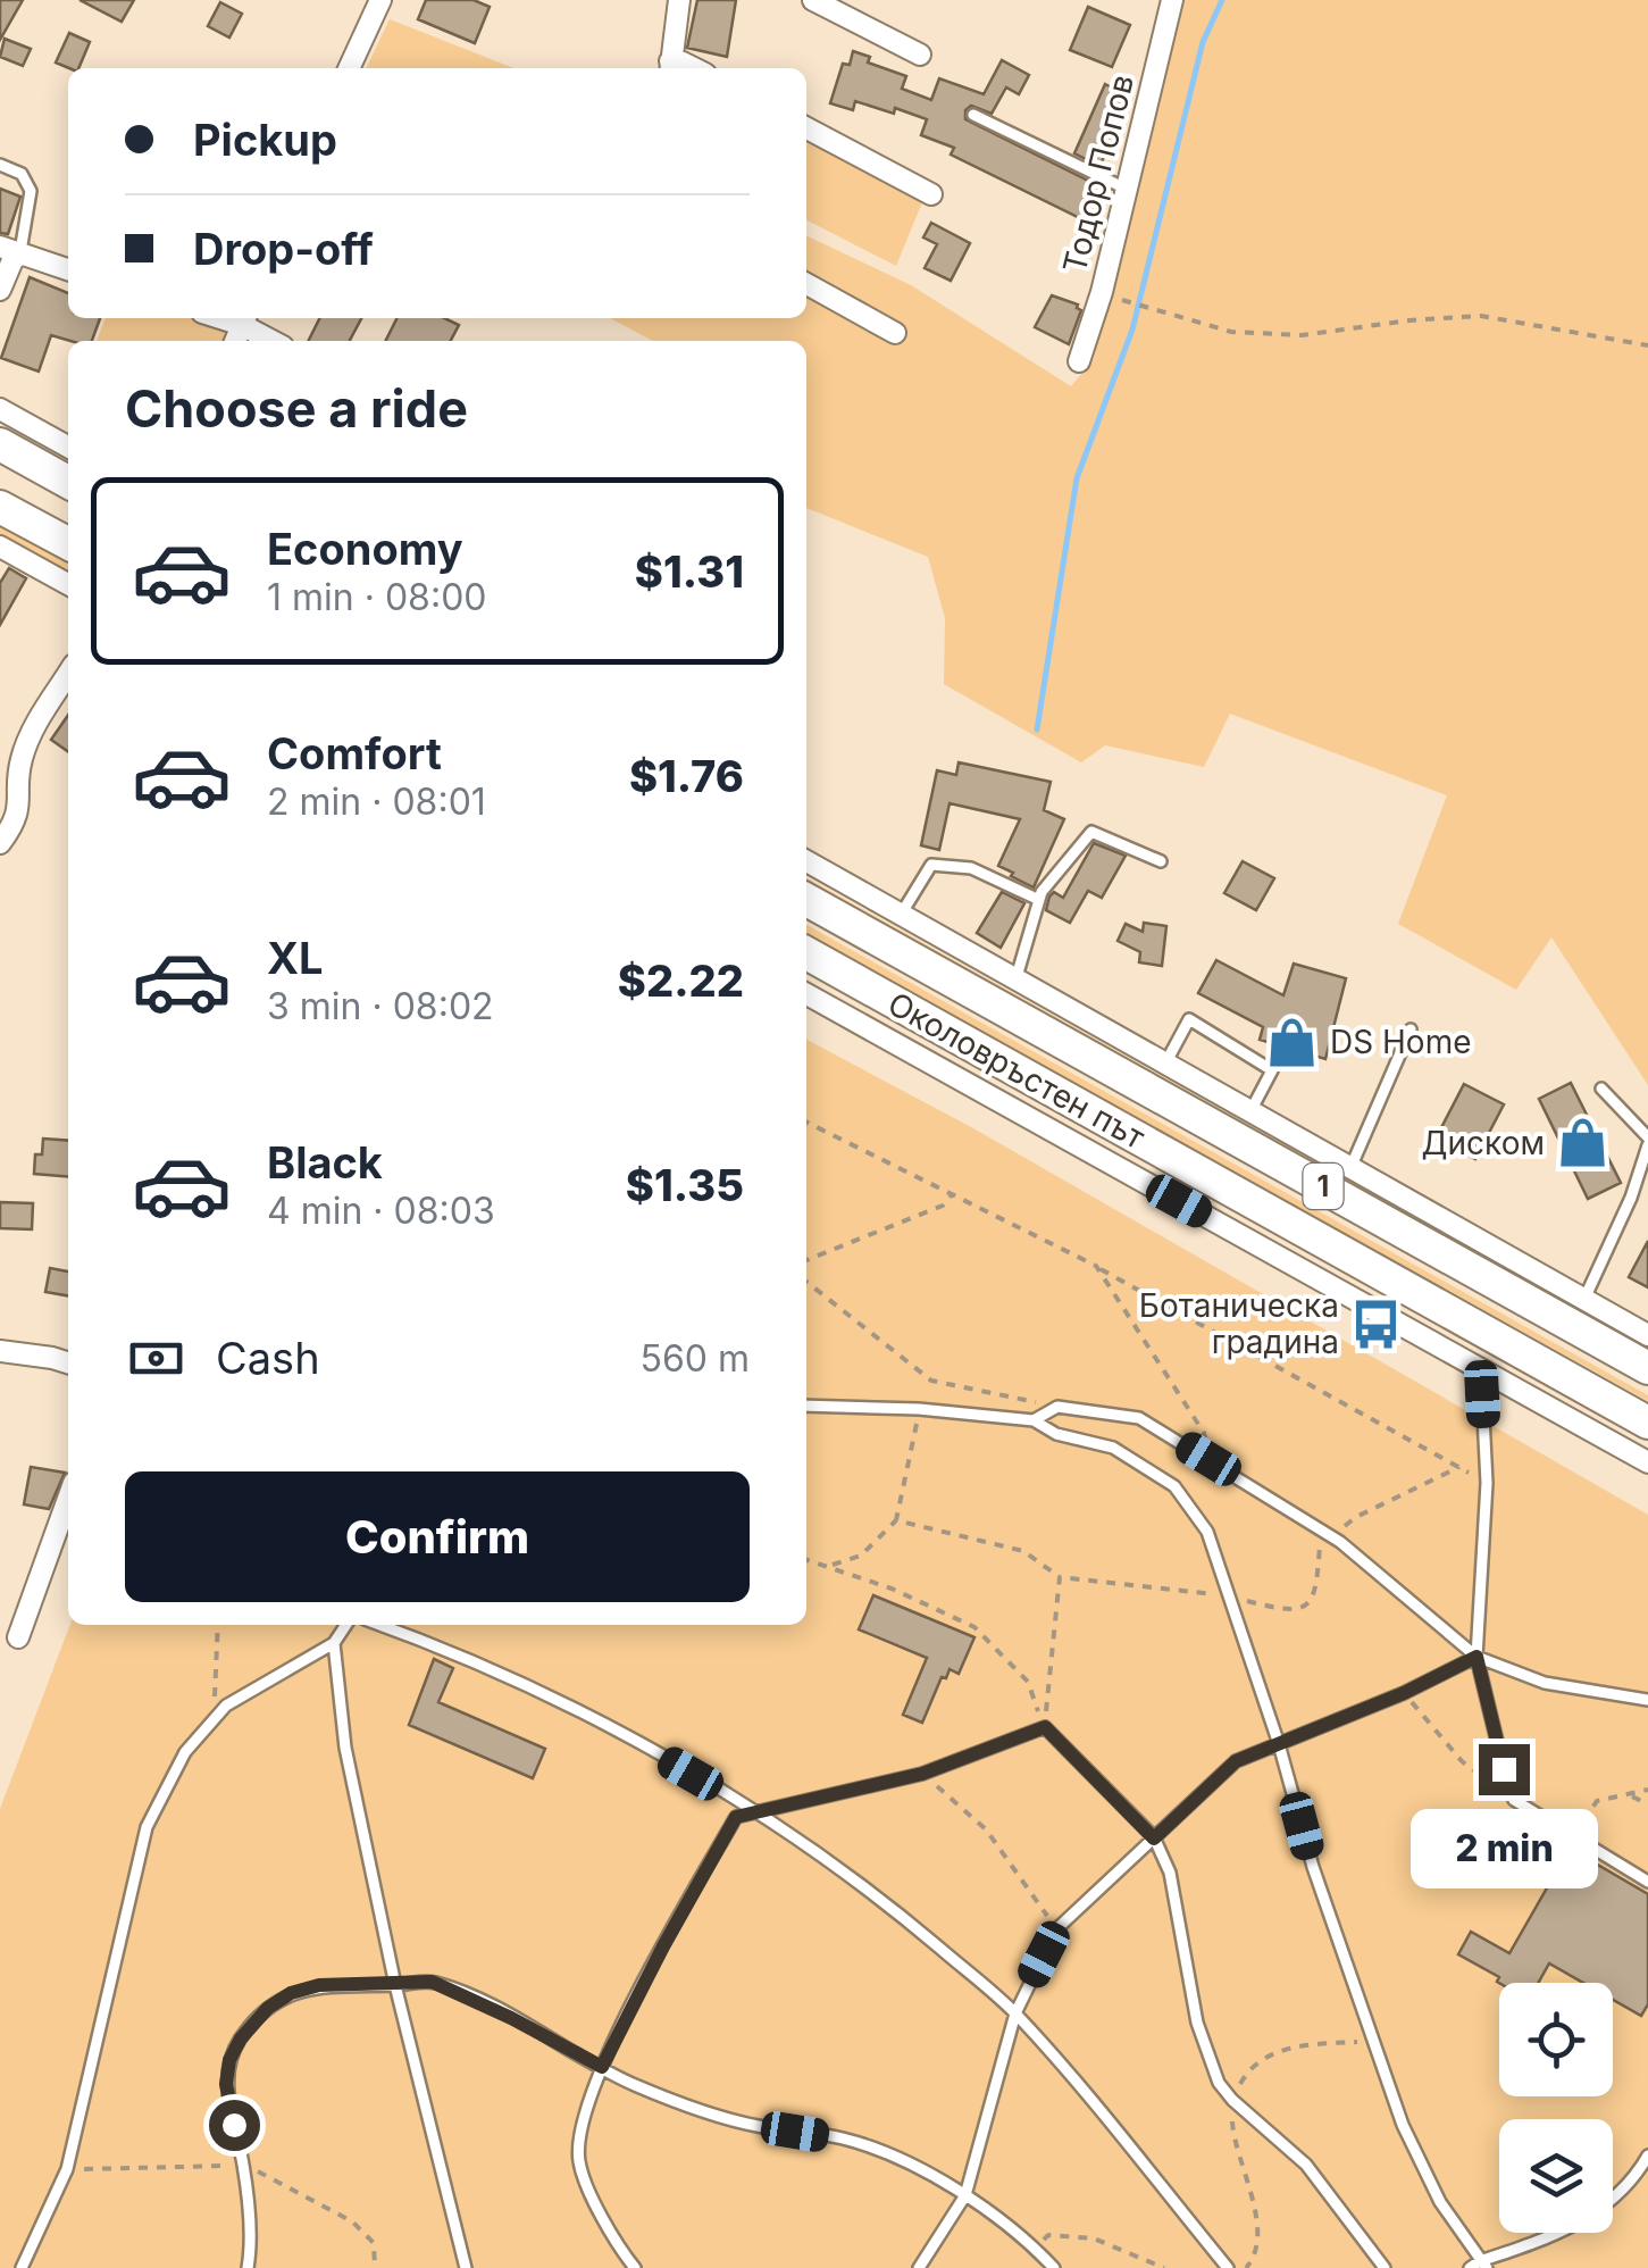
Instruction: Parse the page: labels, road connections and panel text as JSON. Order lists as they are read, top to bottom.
{
  "streets": {
    "highway": ["Околовръстен път", "1"],
    "street": ["Тодор Попов"]
  },
  "places": {
    "shop": ["DS Home", "Диском"],
    "bus stop": ["Ботаническа градина"]
  },
  "page": {
    "banner": ["Pickup", "Drop-off"],
    "heading": "Choose a ride",
    "list": [
      {
        "name": "Economy",
        "note": "1 min · 08:00",
        "value": "$1.31"
      },
      {
        "name": "Comfort",
        "note": "2 min · 08:01",
        "value": "$1.76"
      },
      {
        "name": "XL",
        "note": "3 min · 08:02",
        "value": "$2.22"
      },
      {
        "name": "Black",
        "note": "4 min · 08:03",
        "value": "$1.35"
      }
    ],
    "pay": ["Cash", "560 m"],
    "buttons": "Confirm",
    "bubble": "2 min"
  }
}
